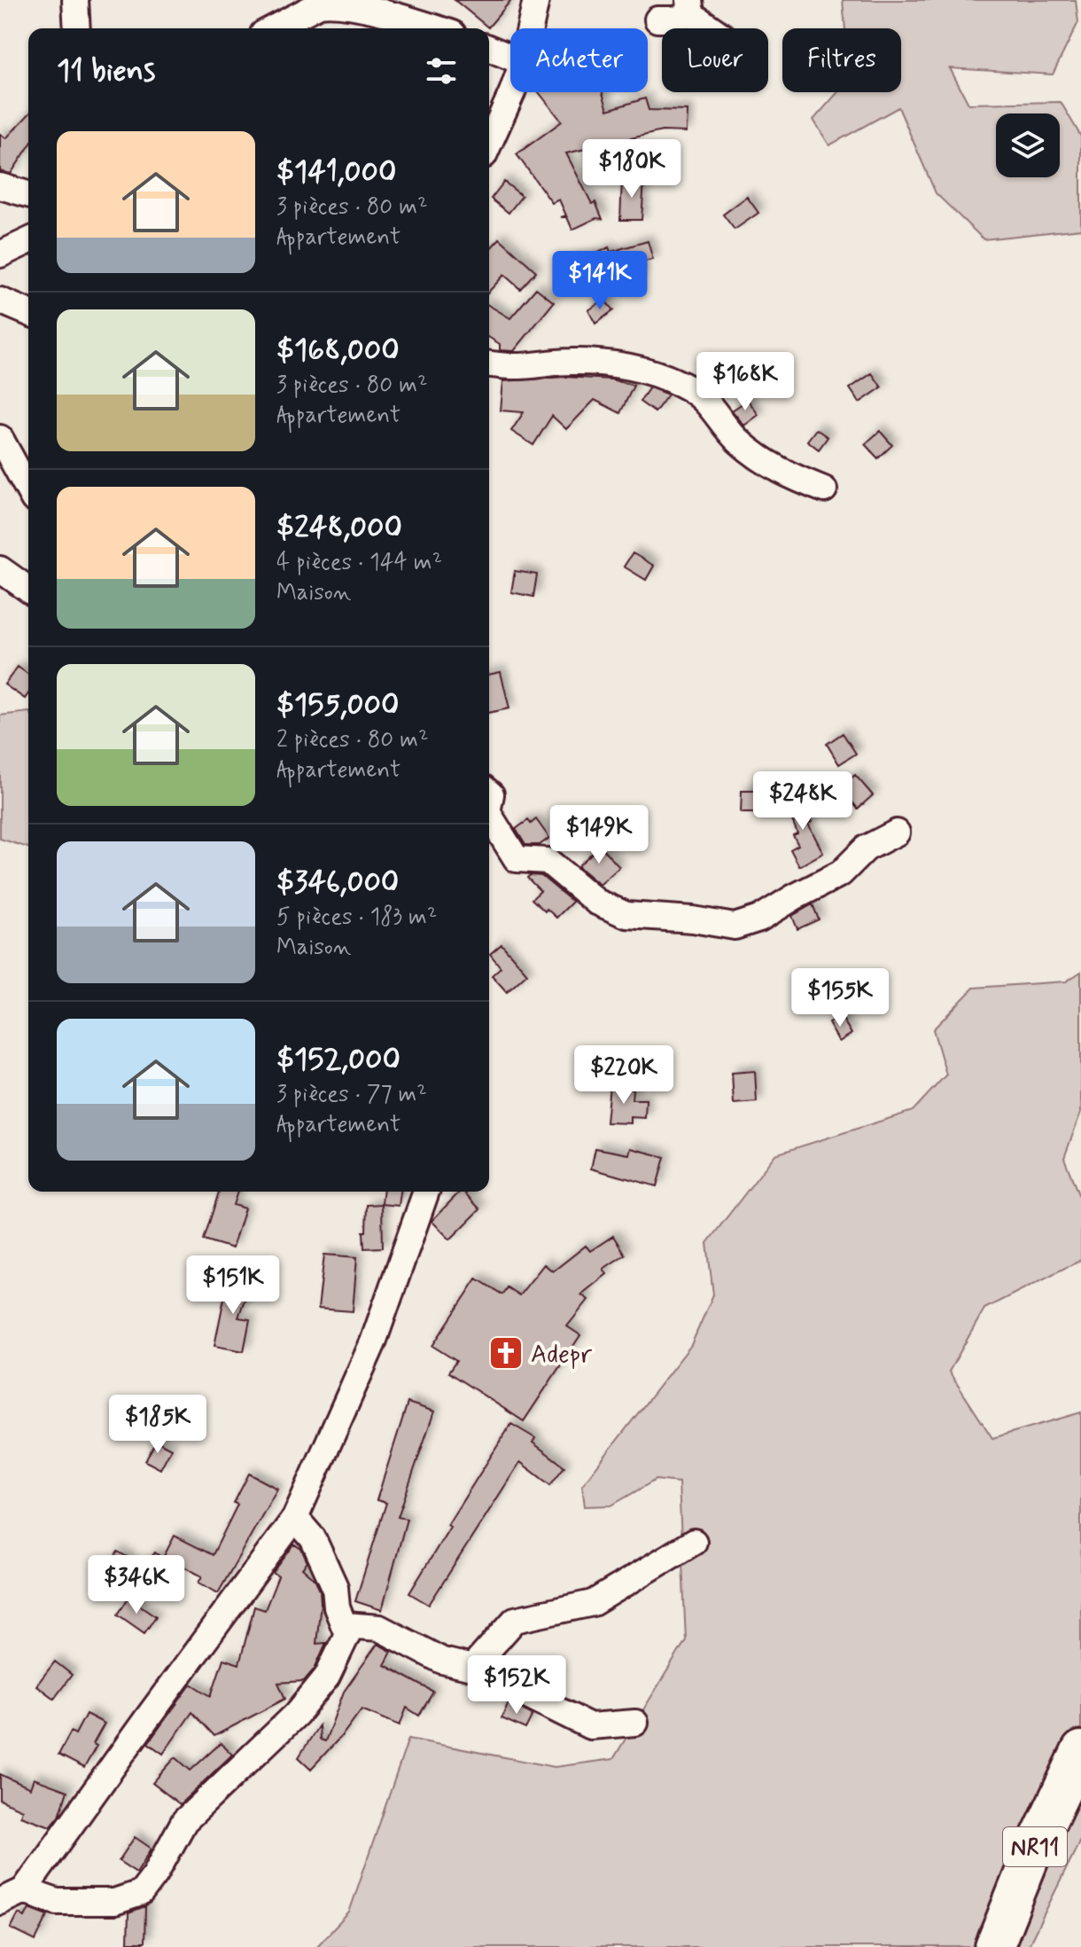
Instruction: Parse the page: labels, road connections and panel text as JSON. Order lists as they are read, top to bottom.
{
  "streets": {
    "highway": ["NR11"]
  },
  "places": {
    "church": ["Adepr"]
  },
  "page": {
    "chip": ["Acheter", "Louer", "Filtres"],
    "heading": "11 biens",
    "list": [
      {
        "name": "$141,000",
        "note": "3 pièces · 80 m² · Appartement"
      },
      {
        "name": "$168,000",
        "note": "3 pièces · 80 m² · Appartement"
      },
      {
        "name": "$248,000",
        "note": "4 pièces · 144 m² · Maison"
      },
      {
        "name": "$155,000",
        "note": "2 pièces · 80 m² · Appartement"
      },
      {
        "name": "$346,000",
        "note": "5 pièces · 183 m² · Maison"
      },
      {
        "name": "$152,000",
        "note": "3 pièces · 77 m² · Appartement"
      }
    ],
    "price": [
      "$180K",
      "$141K",
      "$168K",
      "$248K",
      "$149K",
      "$155K",
      "$220K",
      "$151K",
      "$185K",
      "$346K",
      "$152K"
    ]
  }
}
